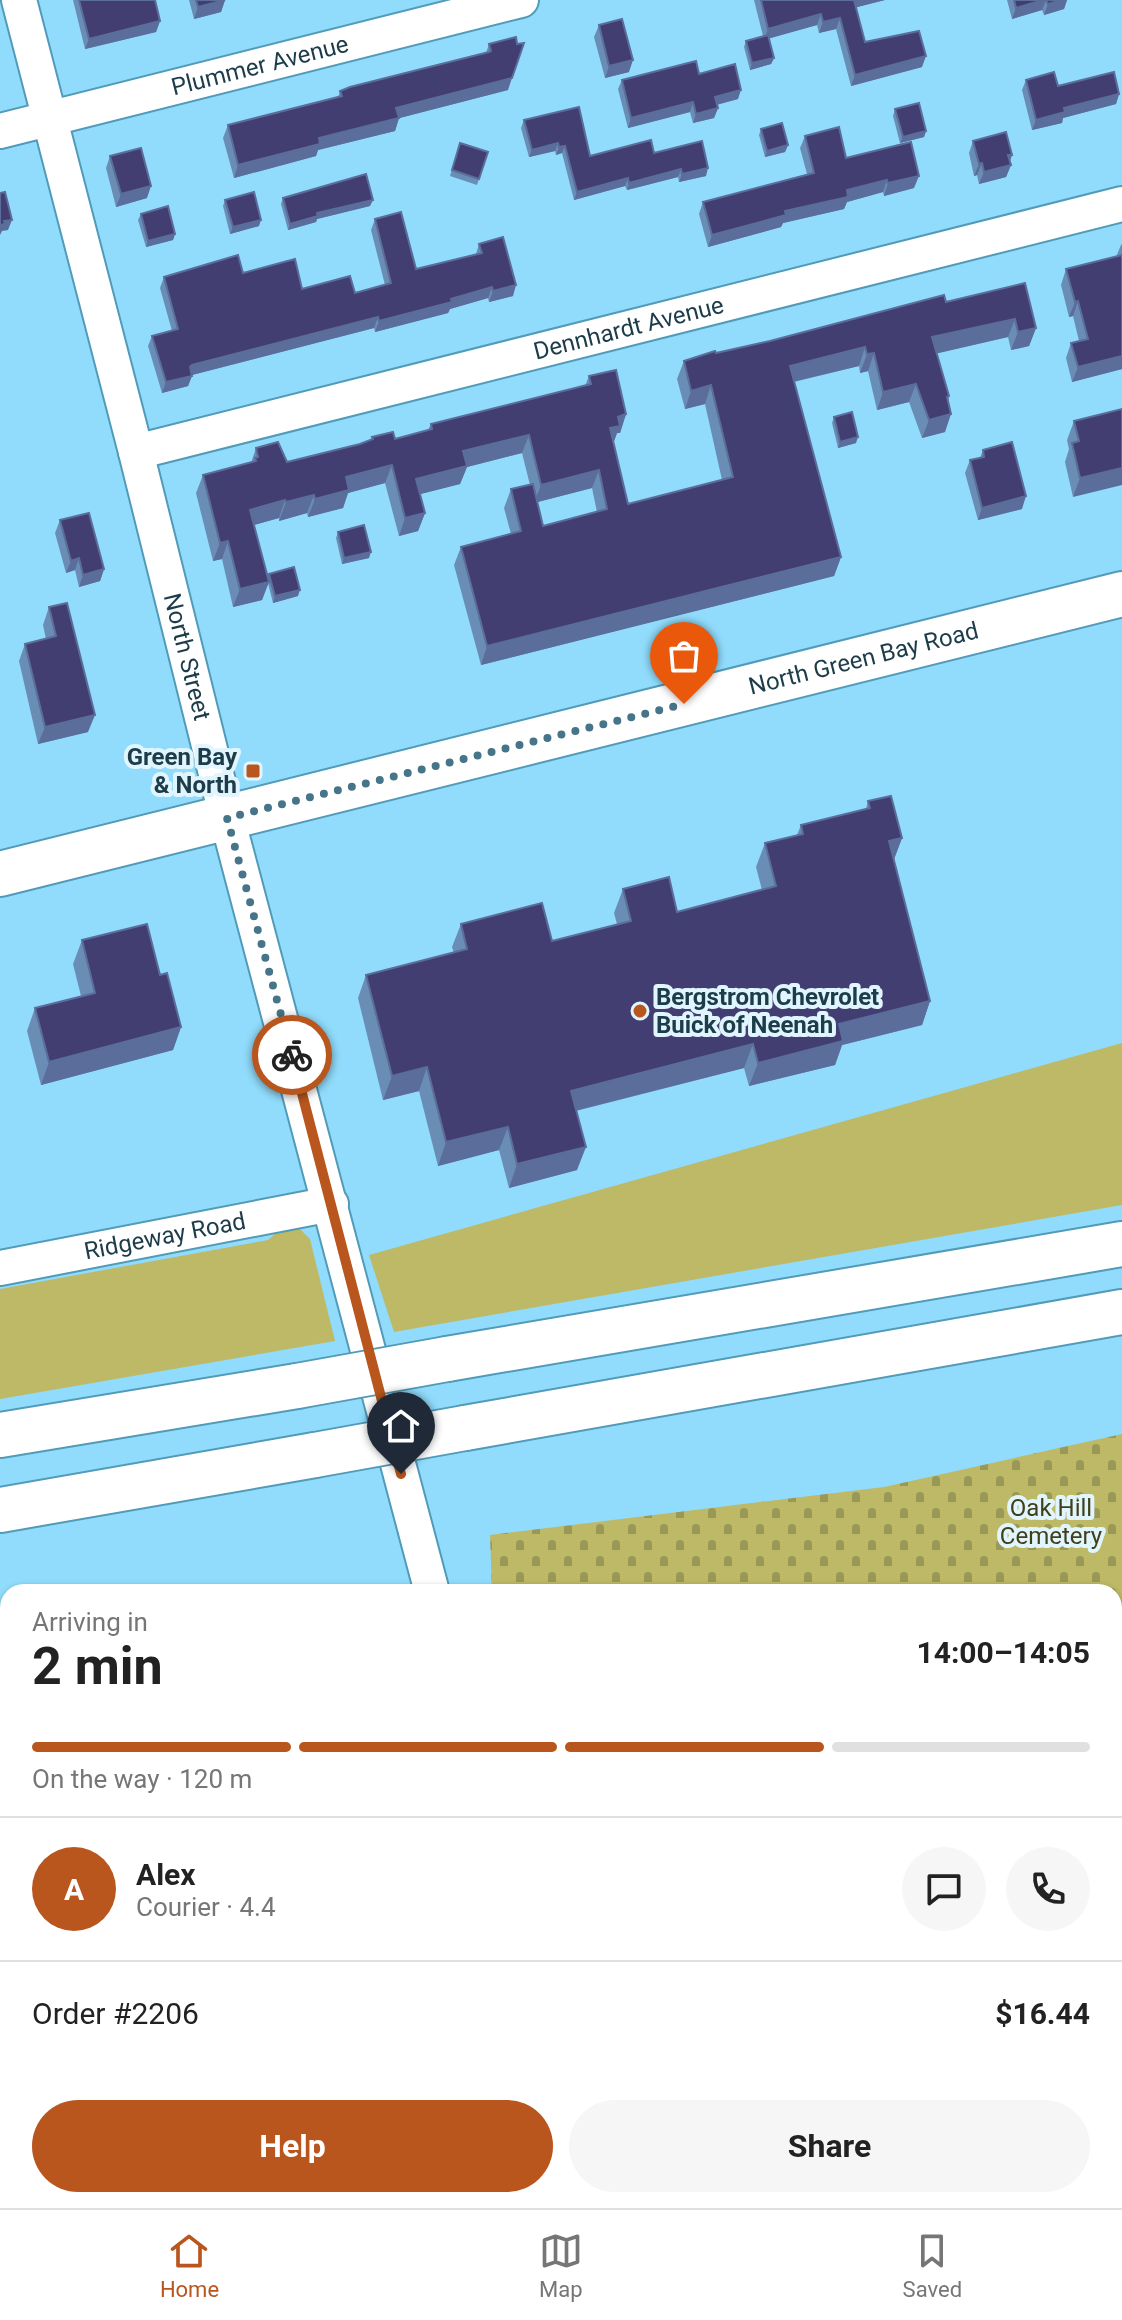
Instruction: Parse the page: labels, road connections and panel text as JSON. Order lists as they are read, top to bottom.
{
  "streets": {
    "main road": ["North Green Bay Road"],
    "street": [
      "Plummer Avenue",
      "Dennhardt Avenue",
      "North Street",
      "Ridgeway Road"
    ]
  },
  "crossings": [
    ["Plummer Avenue", "North Street"],
    ["Dennhardt Avenue", "North Street"],
    ["North Street", "North Green Bay Road"],
    ["North Street", "Ridgeway Road"]
  ],
  "parks": ["Oak Hill Cemetery"],
  "places": {
    "transit": ["Green Bay & North"],
    "other": ["Bergstrom Chevrolet Buick of Neenah"]
  },
  "page": {
    "heading": ["2 min", "Arriving in", "14:00–14:05"],
    "panel": [
      "Alex",
      "Courier · 4.4",
      "Order #2206",
      "$16.44"
    ],
    "bar": "On the way · 120 m",
    "round": "A",
    "buttons": ["Help", "Share"],
    "tabs": ["Home", "Map", "Saved"]
  }
}
